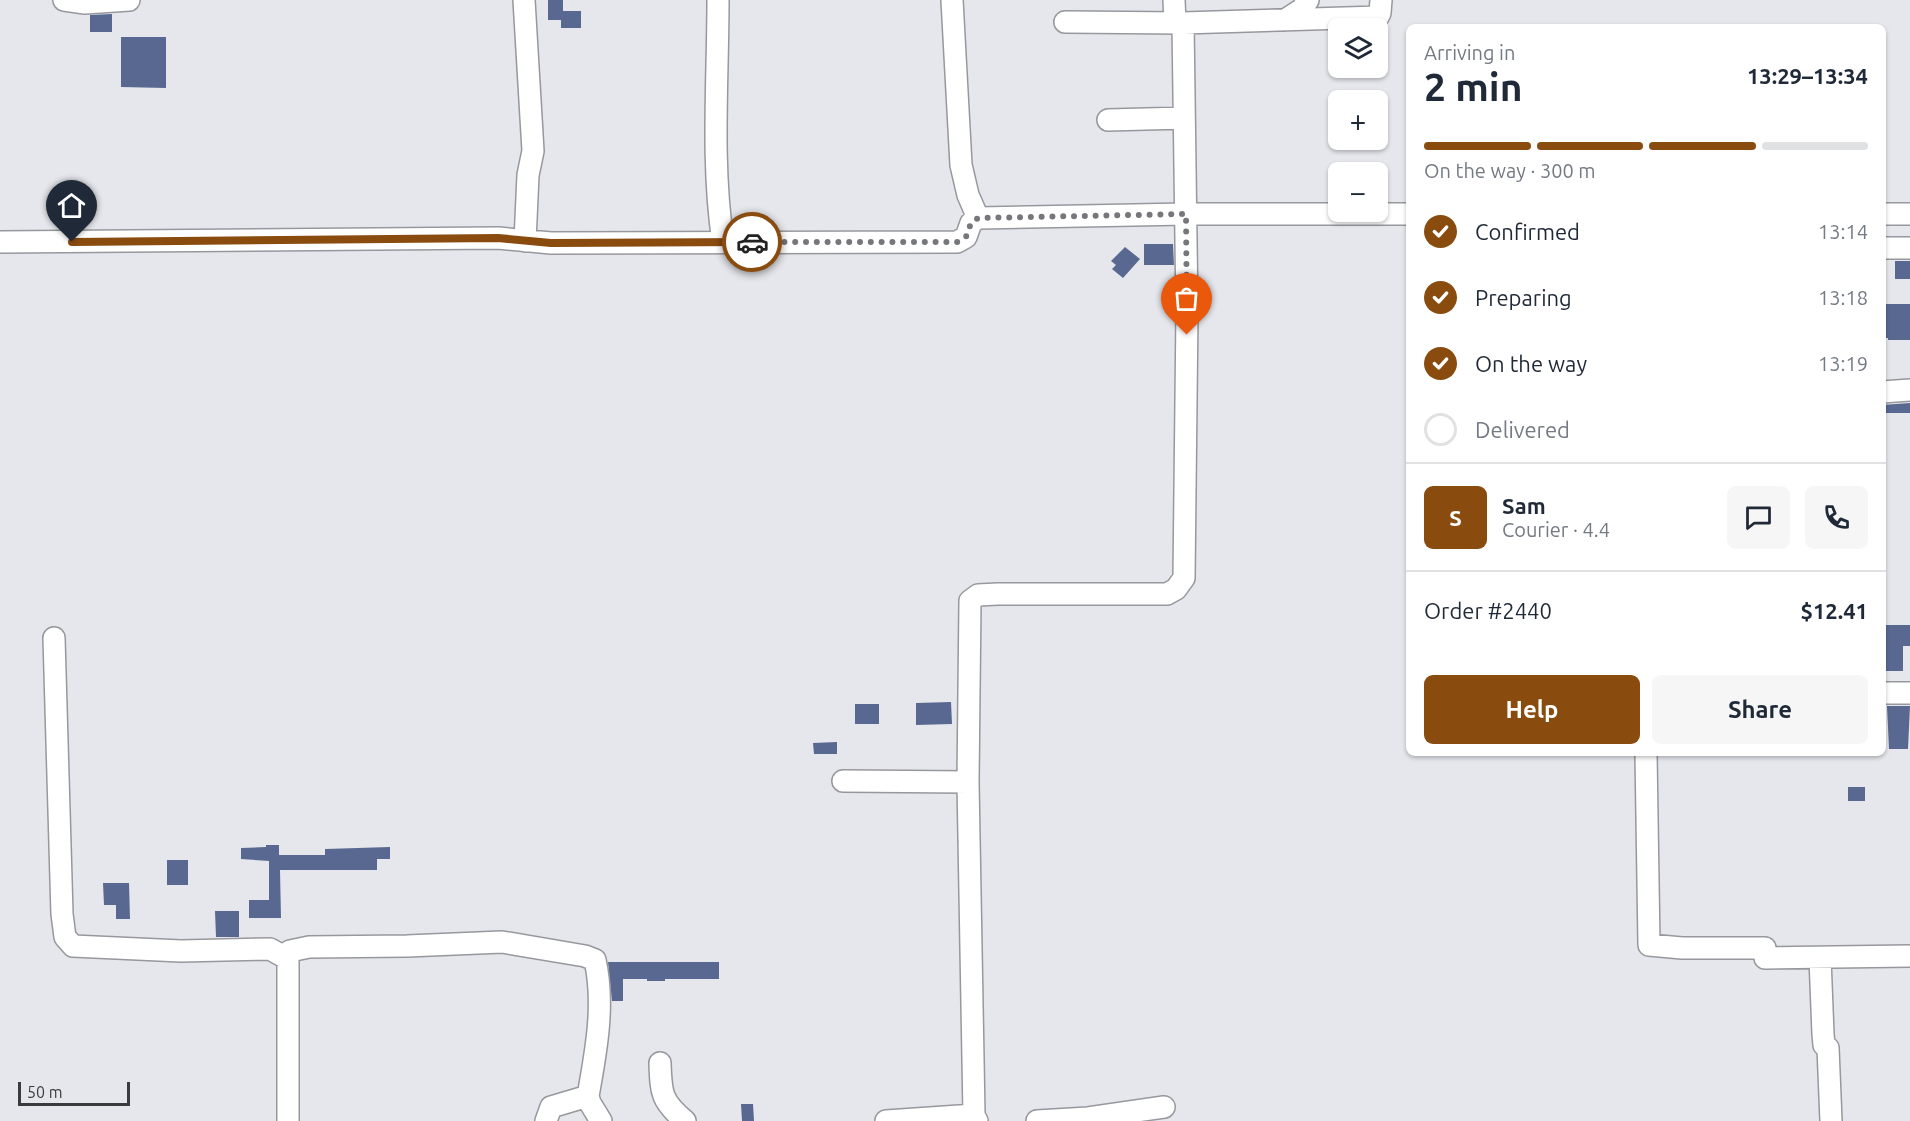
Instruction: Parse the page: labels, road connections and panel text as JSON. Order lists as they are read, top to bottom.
{
  "scale_bar": "50 m",
  "page": {
    "map_buttons": ["+", "−"],
    "heading": ["2 min", "Arriving in", "13:29–13:34"],
    "panel": [
      "Sam",
      "Courier · 4.4",
      "Order #2440",
      "$12.41"
    ],
    "bar": "On the way · 300 m",
    "list": [
      ["Confirmed", "13:14"],
      ["Preparing", "13:18"],
      ["On the way", "13:19"],
      "Delivered"
    ],
    "round": "S",
    "buttons": ["Help", "Share"],
    "scale": "50 m"
  }
}
